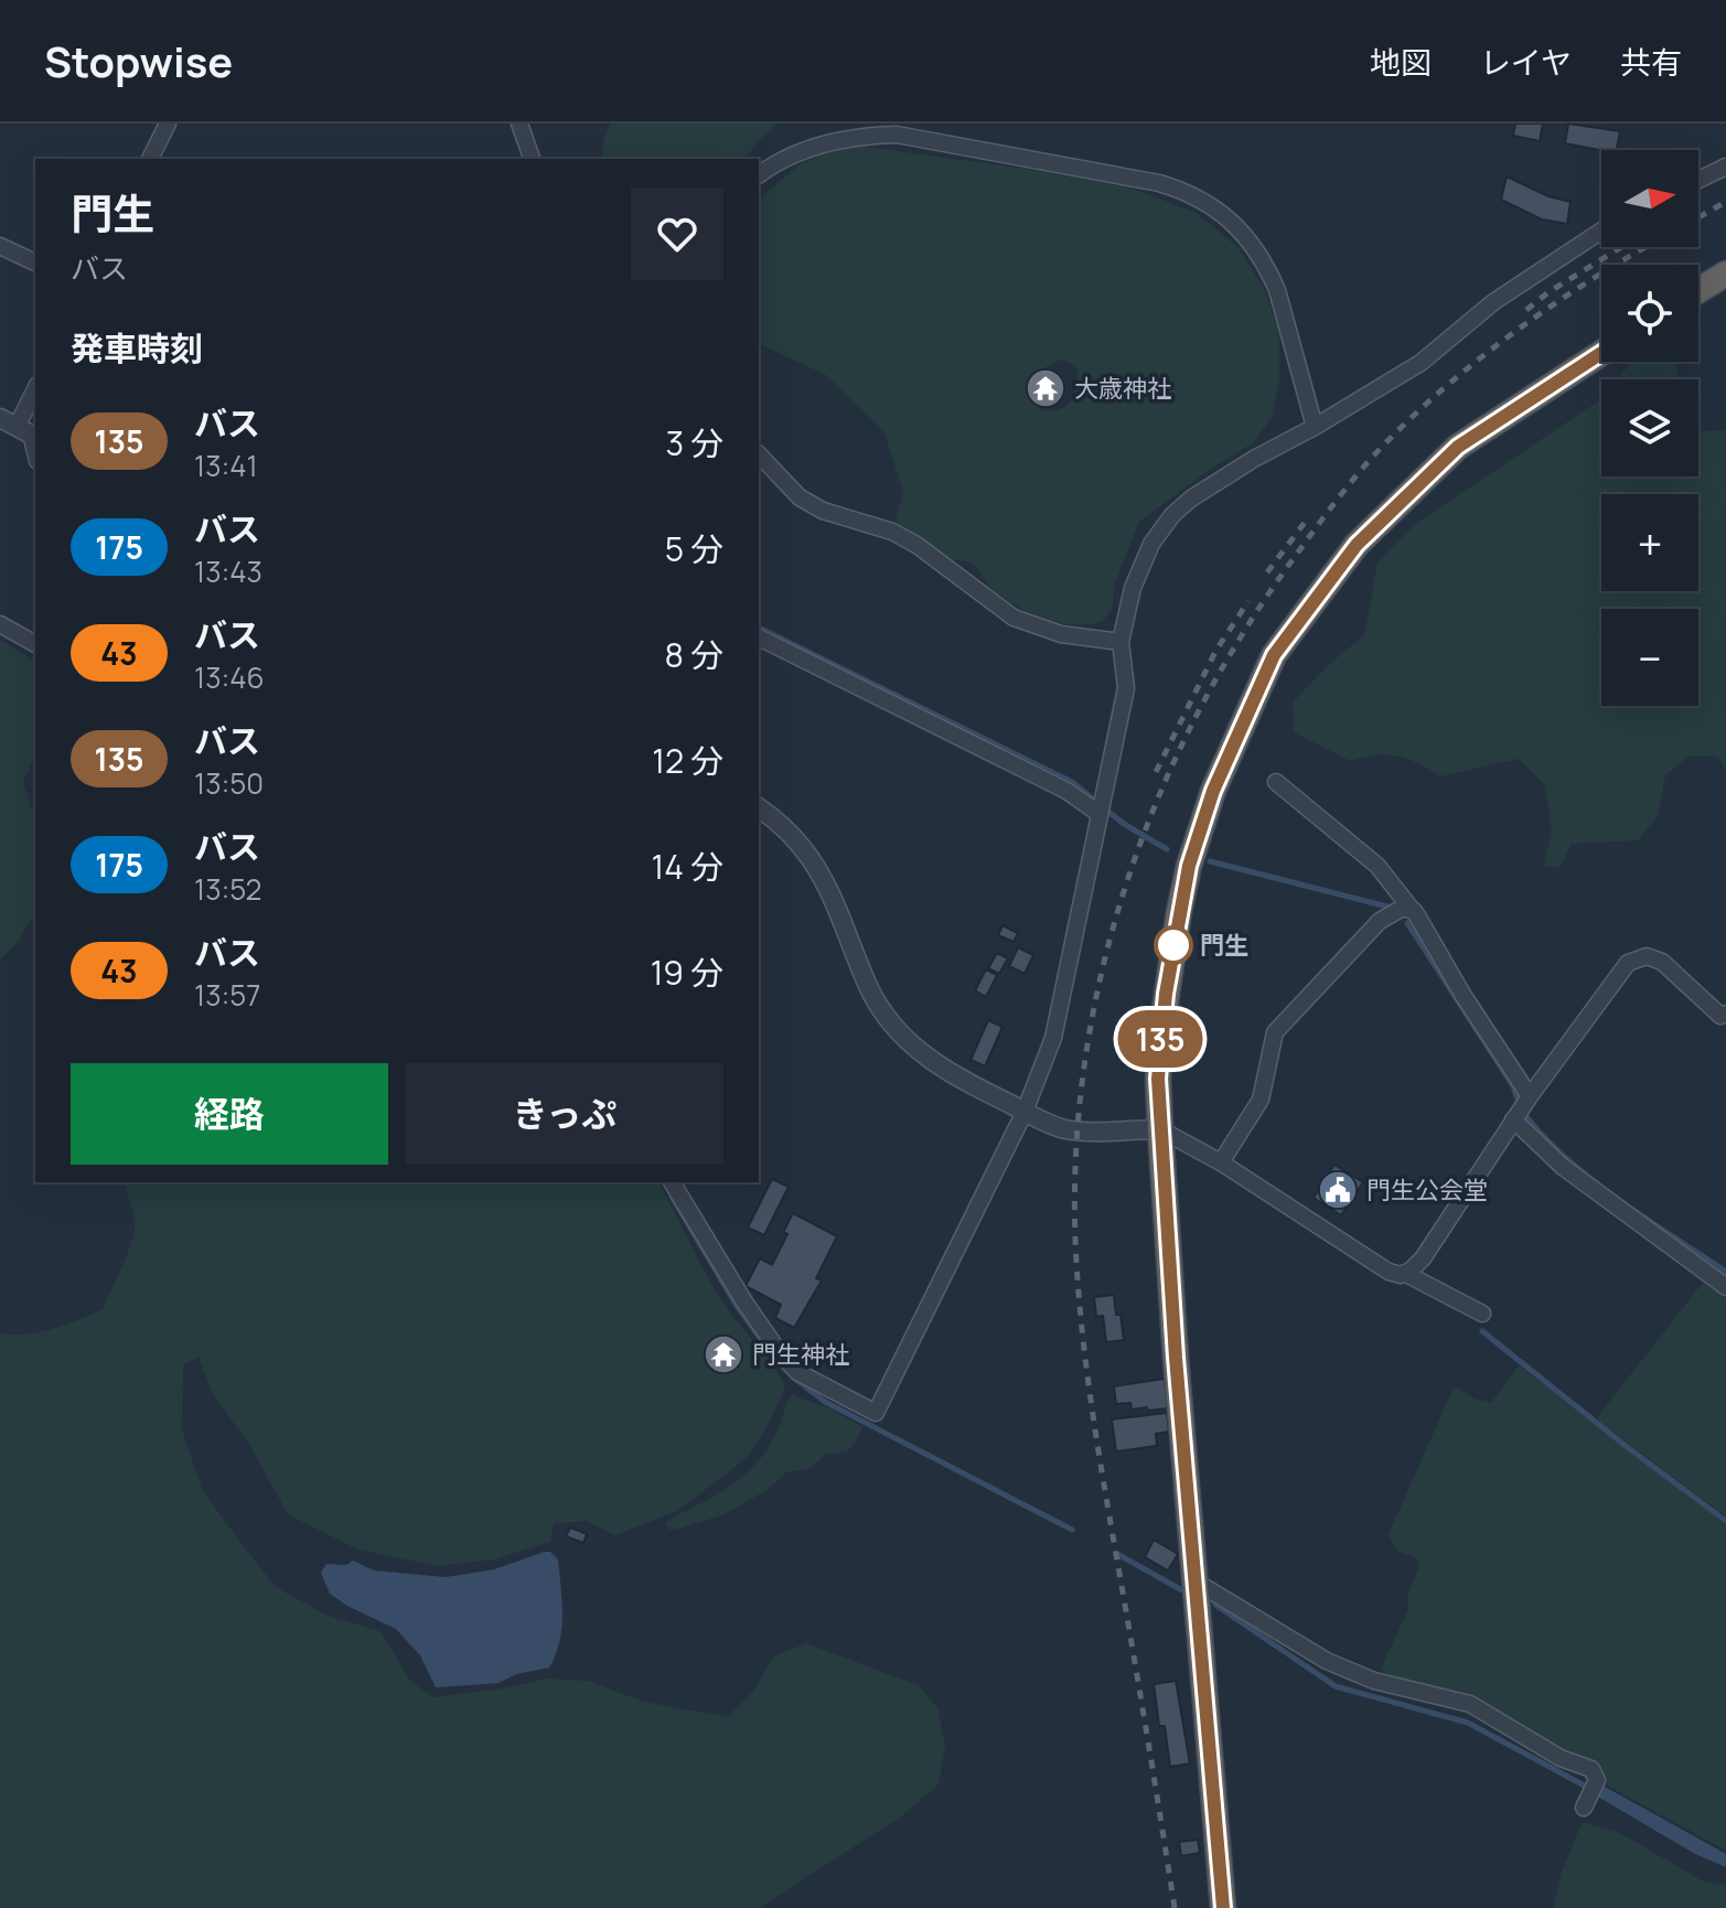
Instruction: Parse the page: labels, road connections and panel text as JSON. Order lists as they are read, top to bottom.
{
  "places": {
    "temple": ["大歳神社", "門生神社"],
    "other": ["門生"],
    "public building": ["門生公会堂"]
  },
  "lines": ["bus line 135"],
  "north": "right",
  "page": {
    "header": "Stopwise",
    "nav": ["地図", "レイヤ", "共有"],
    "on_map": "135",
    "map_buttons": ["+", "−"],
    "heading": [
      ["門生", "バス"],
      "発車時刻"
    ],
    "list": [
      {
        "mark": "135",
        "name": "バス",
        "note": "13:41",
        "value": "3 分"
      },
      {
        "mark": "175",
        "name": "バス",
        "note": "13:43",
        "value": "5 分"
      },
      {
        "mark": "43",
        "name": "バス",
        "note": "13:46",
        "value": "8 分"
      },
      {
        "mark": "135",
        "name": "バス",
        "note": "13:50",
        "value": "12 分"
      },
      {
        "mark": "175",
        "name": "バス",
        "note": "13:52",
        "value": "14 分"
      },
      {
        "mark": "43",
        "name": "バス",
        "note": "13:57",
        "value": "19 分"
      }
    ],
    "buttons": ["経路", "きっぷ"]
  }
}
